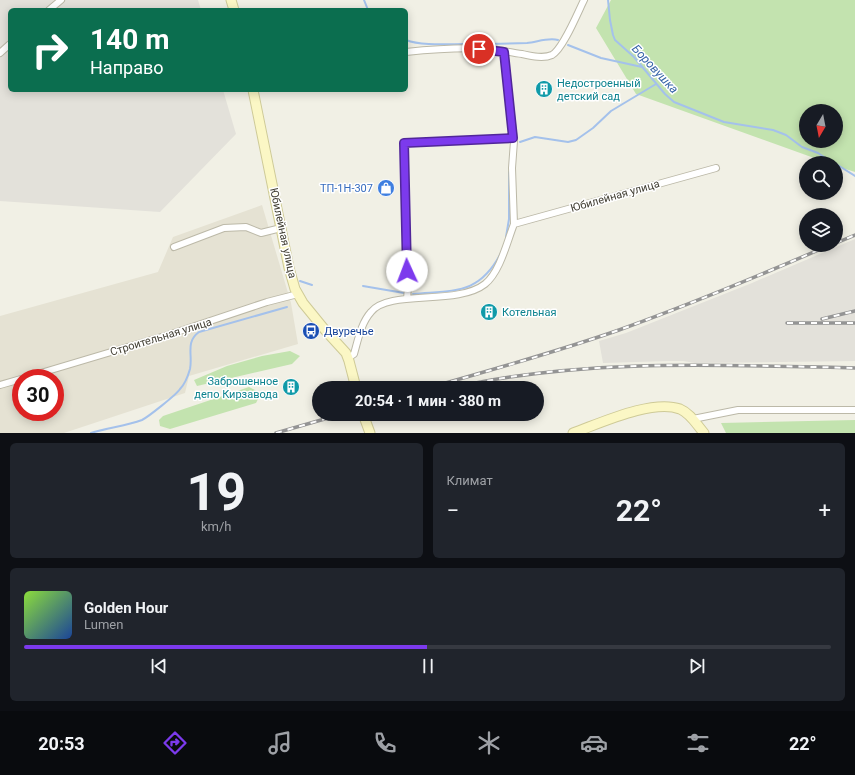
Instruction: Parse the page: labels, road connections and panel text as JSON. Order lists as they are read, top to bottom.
{
  "streets": {
    "main road": ["Юбилейная улица"],
    "street": ["Строительная улица"]
  },
  "crossings": [
    ["Юбилейная улица", "Строительная улица"]
  ],
  "water": ["Боровушка"],
  "places": {
    "building": ["Недостроенный детский сад", "Котельная", "Заброшенное депо Кирзавода"],
    "shop": ["ТП-1Н-307"],
    "bus stop": ["Двуречье"]
  },
  "north": "bottom",
  "page": {
    "turn": ["140 m", "Направо"],
    "limit": "30",
    "trip": "20:54 · 1 мин · 380 m",
    "tile": [
      ["19", "km/h"],
      "Климат"
    ],
    "heat": ["−", "22°", "+"],
    "song": ["Golden Hour", "Lumen"],
    "tabs": ["20:53", "22°"]
  }
}
